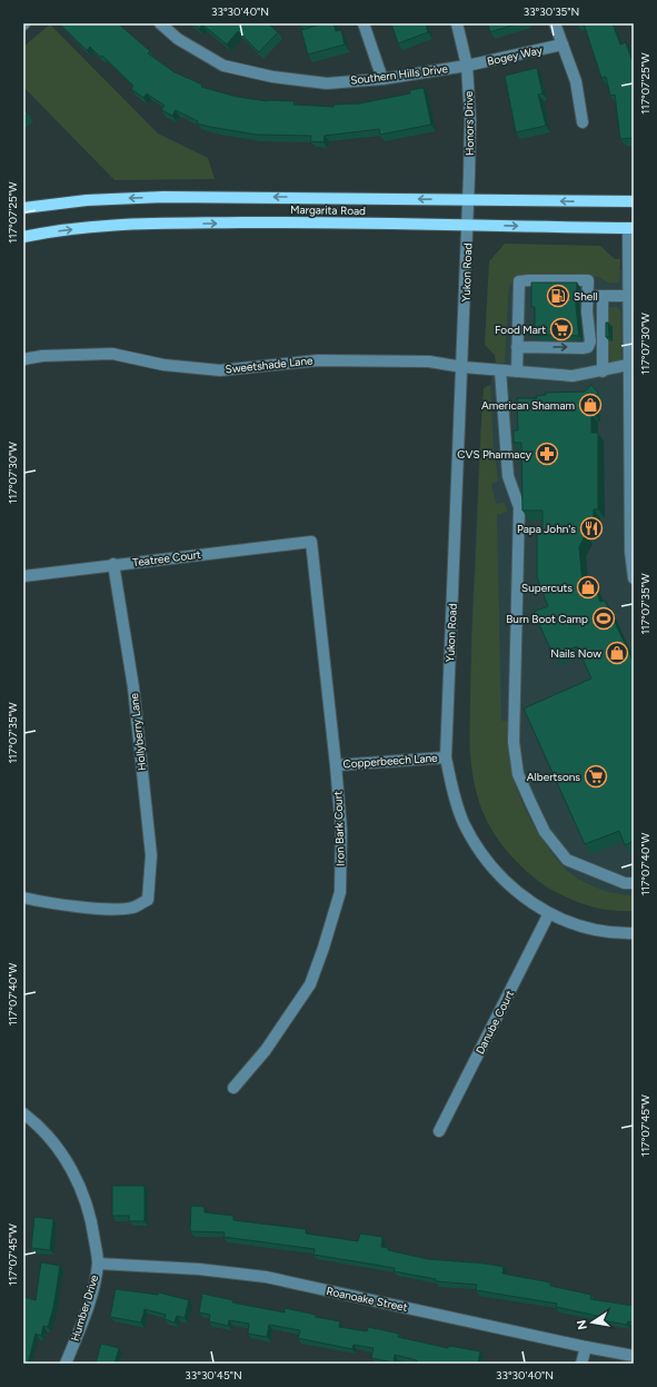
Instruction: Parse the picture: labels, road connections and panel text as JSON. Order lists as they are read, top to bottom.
{
  "streets": {
    "main road": ["Margarita Road"],
    "street": [
      "Bogey Way",
      "Southern Hills Drive",
      "Honors Drive",
      "Yukon Road",
      "Sweetshade Lane",
      "Teatree Court",
      "Hollyberry Lane",
      "Copperbeech Lane",
      "Iron Bark Court",
      "Danube Court",
      "Roanoake Street",
      "Humber Drive"
    ]
  },
  "crossings": [
    ["Bogey Way", "Southern Hills Drive"],
    ["Bogey Way", "Honors Drive"],
    ["Southern Hills Drive", "Honors Drive"],
    ["Honors Drive", "Margarita Road"],
    ["Honors Drive", "Yukon Road"],
    ["Margarita Road", "Yukon Road"],
    ["Yukon Road", "Sweetshade Lane"],
    ["Yukon Road", "Copperbeech Lane"],
    ["Yukon Road", "Danube Court"],
    ["Teatree Court", "Hollyberry Lane"],
    ["Teatree Court", "Iron Bark Court"],
    ["Copperbeech Lane", "Iron Bark Court"],
    ["Roanoake Street", "Humber Drive"]
  ],
  "places": {
    "fuel station": ["Shell"],
    "supermarket": ["Food Mart", "Albertsons"],
    "shop": ["American Shamam", "Supercuts", "Nails Now"],
    "pharmacy": ["CVS Pharmacy"],
    "restaurant": ["Papa John's"],
    "sports": ["Burn Boot Camp"]
  },
  "north": "left",
  "coordinates": [
    "33°30'40\"N",
    "33°30'35\"N",
    "117°07'25\"W",
    "117°07'30\"W",
    "117°07'35\"W",
    "117°07'40\"W",
    "117°07'45\"W",
    "33°30'45\"N"
  ]
}
